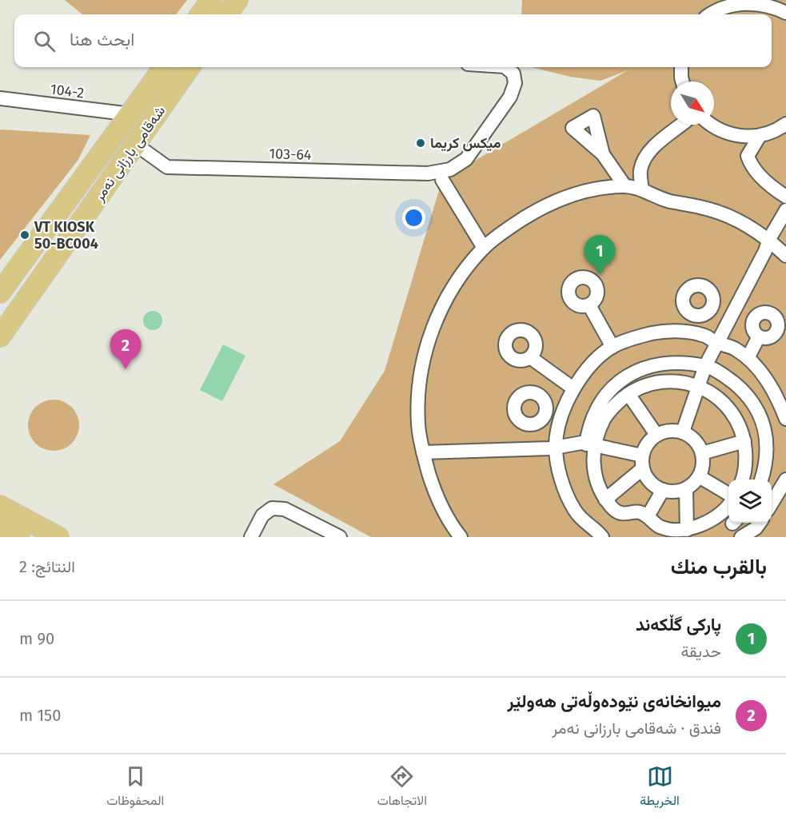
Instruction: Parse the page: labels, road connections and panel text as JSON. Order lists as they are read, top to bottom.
{
  "streets": {
    "main road": ["شەقامی بارزانی نەمر"],
    "street": ["104-2", "103-64"]
  },
  "crossings": [
    ["104-2", "شەقامی بارزانی نەمر"],
    ["شەقامی بارزانی نەمر", "103-64"]
  ],
  "places": ["ميكس كريما", "VT KIOSK 50-BC004"],
  "north": "bottom right",
  "page": {
    "search": "ابحث هنا",
    "pins": ["1", "2"],
    "heading": ["بالقرب منك", "النتائج: 2"],
    "list": [
      {
        "mark": "1",
        "name": "پارکی گڵکەند",
        "note": "حديقة",
        "value": "90 m"
      },
      {
        "mark": "2",
        "name": "میوانخانەی نێودەوڵەتی هەولێر",
        "note": "فندق · شەقامی بارزانی نەمر",
        "value": "150 m"
      }
    ],
    "nav": ["الخريطة", "الاتجاهات", "المحفوظات"]
  }
}
